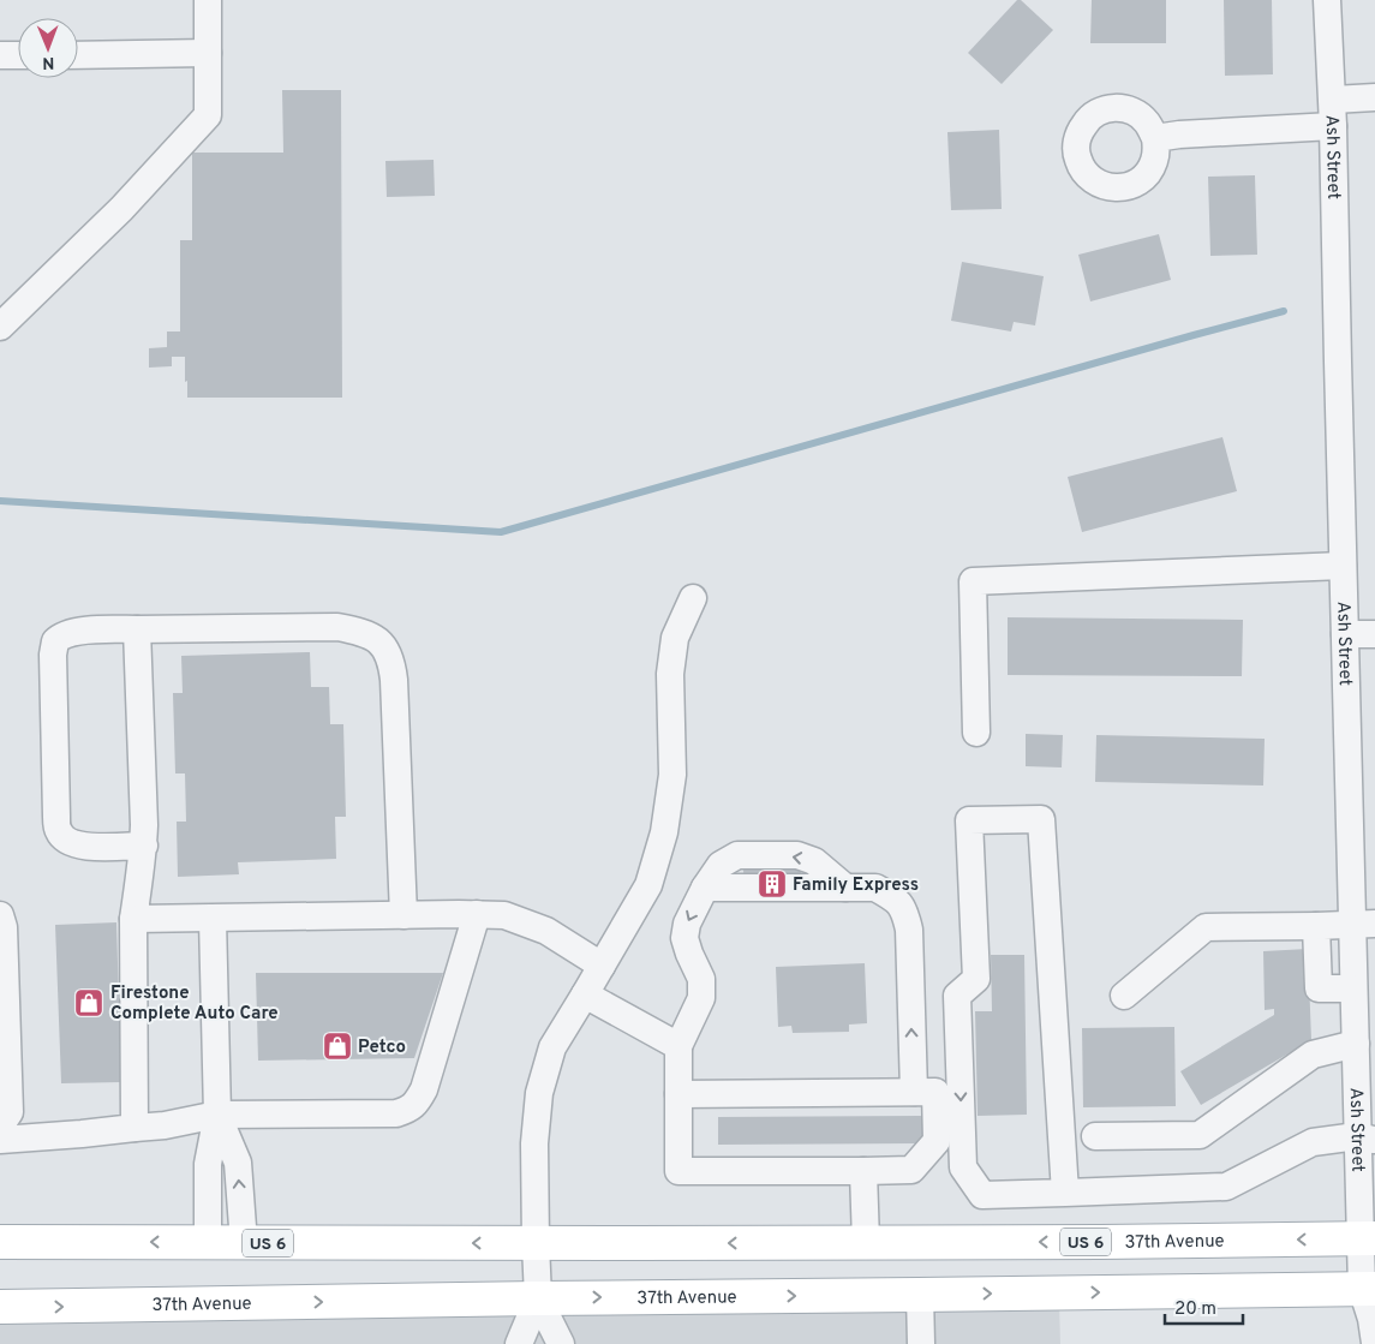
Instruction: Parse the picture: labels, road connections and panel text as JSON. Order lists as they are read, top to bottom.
{
  "streets": {
    "main road": ["37th Avenue", "US 6"],
    "street": ["Ash Street"]
  },
  "crossings": [
    ["Ash Street", "37th Avenue"]
  ],
  "places": {
    "building": ["Family Express"],
    "shop": ["Firestone Complete Auto Care", "Petco"]
  },
  "scale_bar": "20 m",
  "north": "bottom"
}
